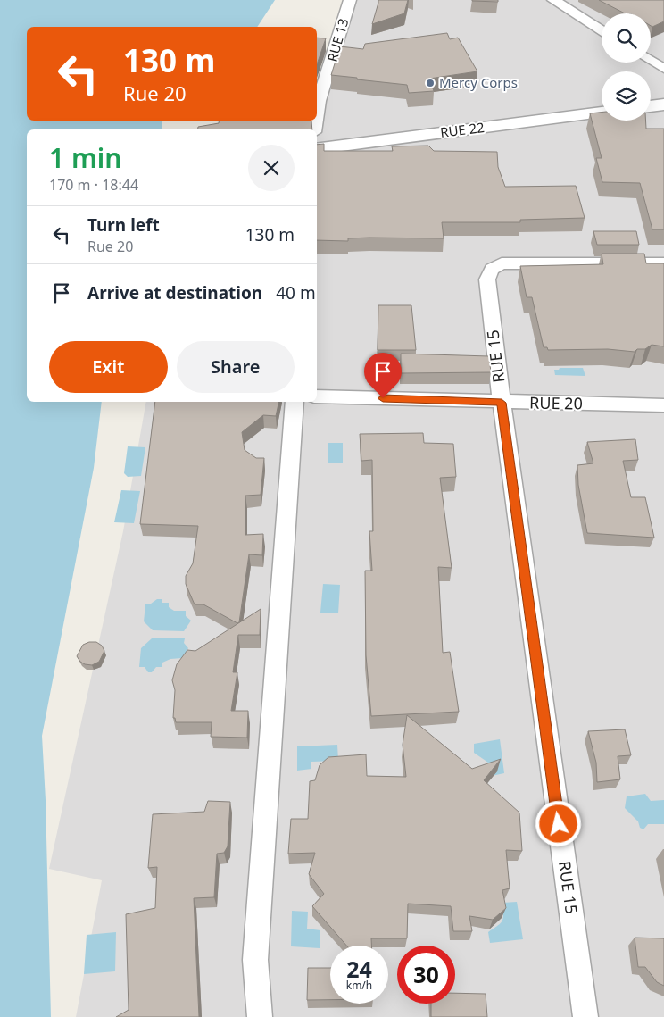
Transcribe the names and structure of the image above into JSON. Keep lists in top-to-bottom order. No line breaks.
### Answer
{"streets":{"street":["RUE 13","RUE 22","RUE 15","RUE 20"]},"crossings":[["RUE 15","RUE 20"]],"places":["Mercy Corps"],"page":{"turn":["130 m","Rue 20"],"heading":["1 min","170 m · 18:44"],"list":[{"name":"Turn left","note":"Rue 20","value":"130 m"},{"name":"Arrive at destination","value":"40 m"}],"buttons":["Exit","Share"],"speed":"24 km/h","limit":"30"}}
